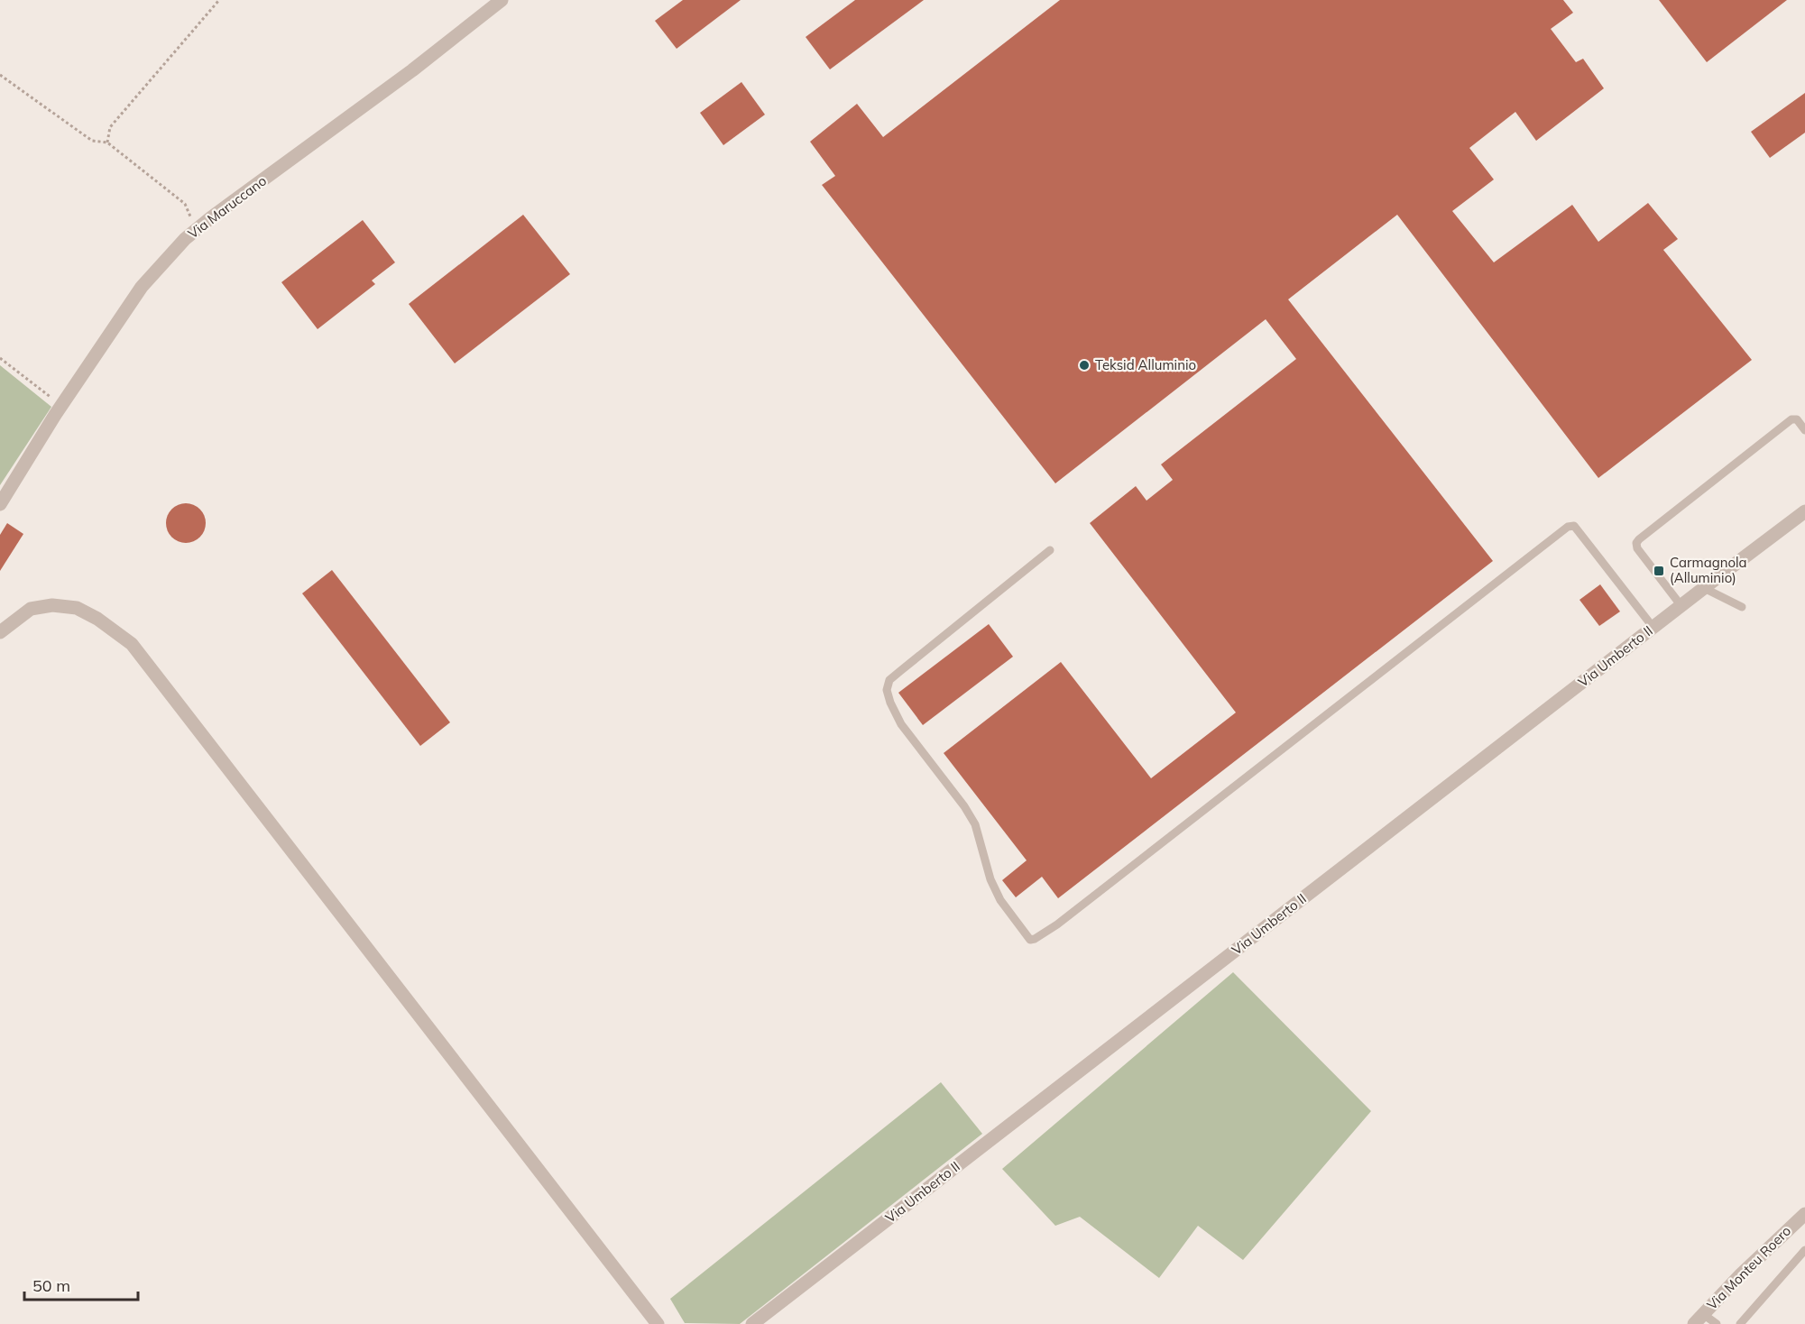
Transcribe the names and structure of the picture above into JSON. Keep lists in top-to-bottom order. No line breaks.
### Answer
{"streets":{"street":["Via Maruccano","Via Umberto II","Via Monteu Roero"]},"places":{"other":["Teksid Alluminio"],"transit":["Carmagnola (Alluminio)"]},"scale_bar":"50 m"}
